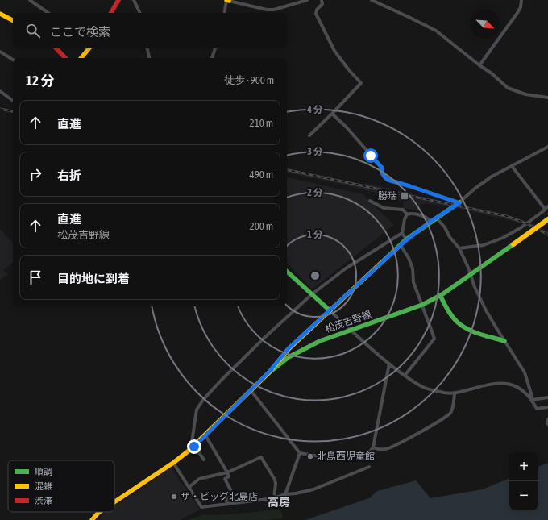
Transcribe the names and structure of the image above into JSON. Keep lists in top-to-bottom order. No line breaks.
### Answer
{"streets":{"main road":["松茂吉野線"]},"districts":["高房"],"places":{"transit":["勝瑞"],"other":["北島西児童館","ザ・ビッグ北島店"]},"legend":["順調","混雑","渋滞"],"north":"bottom right","page":{"search":"ここで検索","heading":["12 分","徒歩 · 900 m"],"list":[["直進","210 m"],["右折","490 m"],["直進","松茂吉野線","200 m"],"目的地に到着"],"map_buttons":["+","−"]},"rings":["4 分","3 分","2 分","1 分"]}
